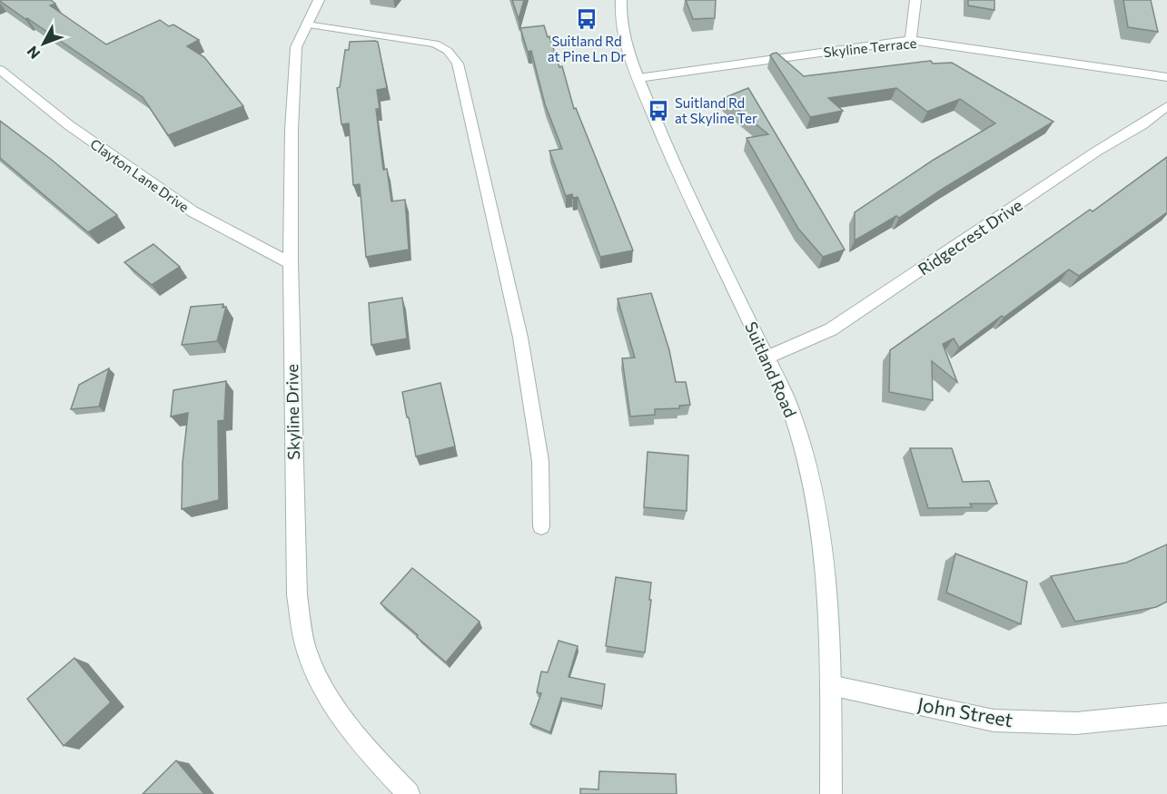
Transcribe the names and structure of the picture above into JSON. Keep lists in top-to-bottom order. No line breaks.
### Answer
{"streets":{"street":["Skyline Terrace","Clayton Lane Drive","Ridgecrest Drive","Suitland Road","Skyline Drive","John Street"]},"crossings":[["Skyline Terrace","Suitland Road"],["Clayton Lane Drive","Skyline Drive"],["Ridgecrest Drive","Suitland Road"],["Suitland Road","John Street"]],"places":{"bus stop":["Suitland Rd at Pine Ln Dr","Suitland Rd at Skyline Ter"]},"north":"bottom left"}
